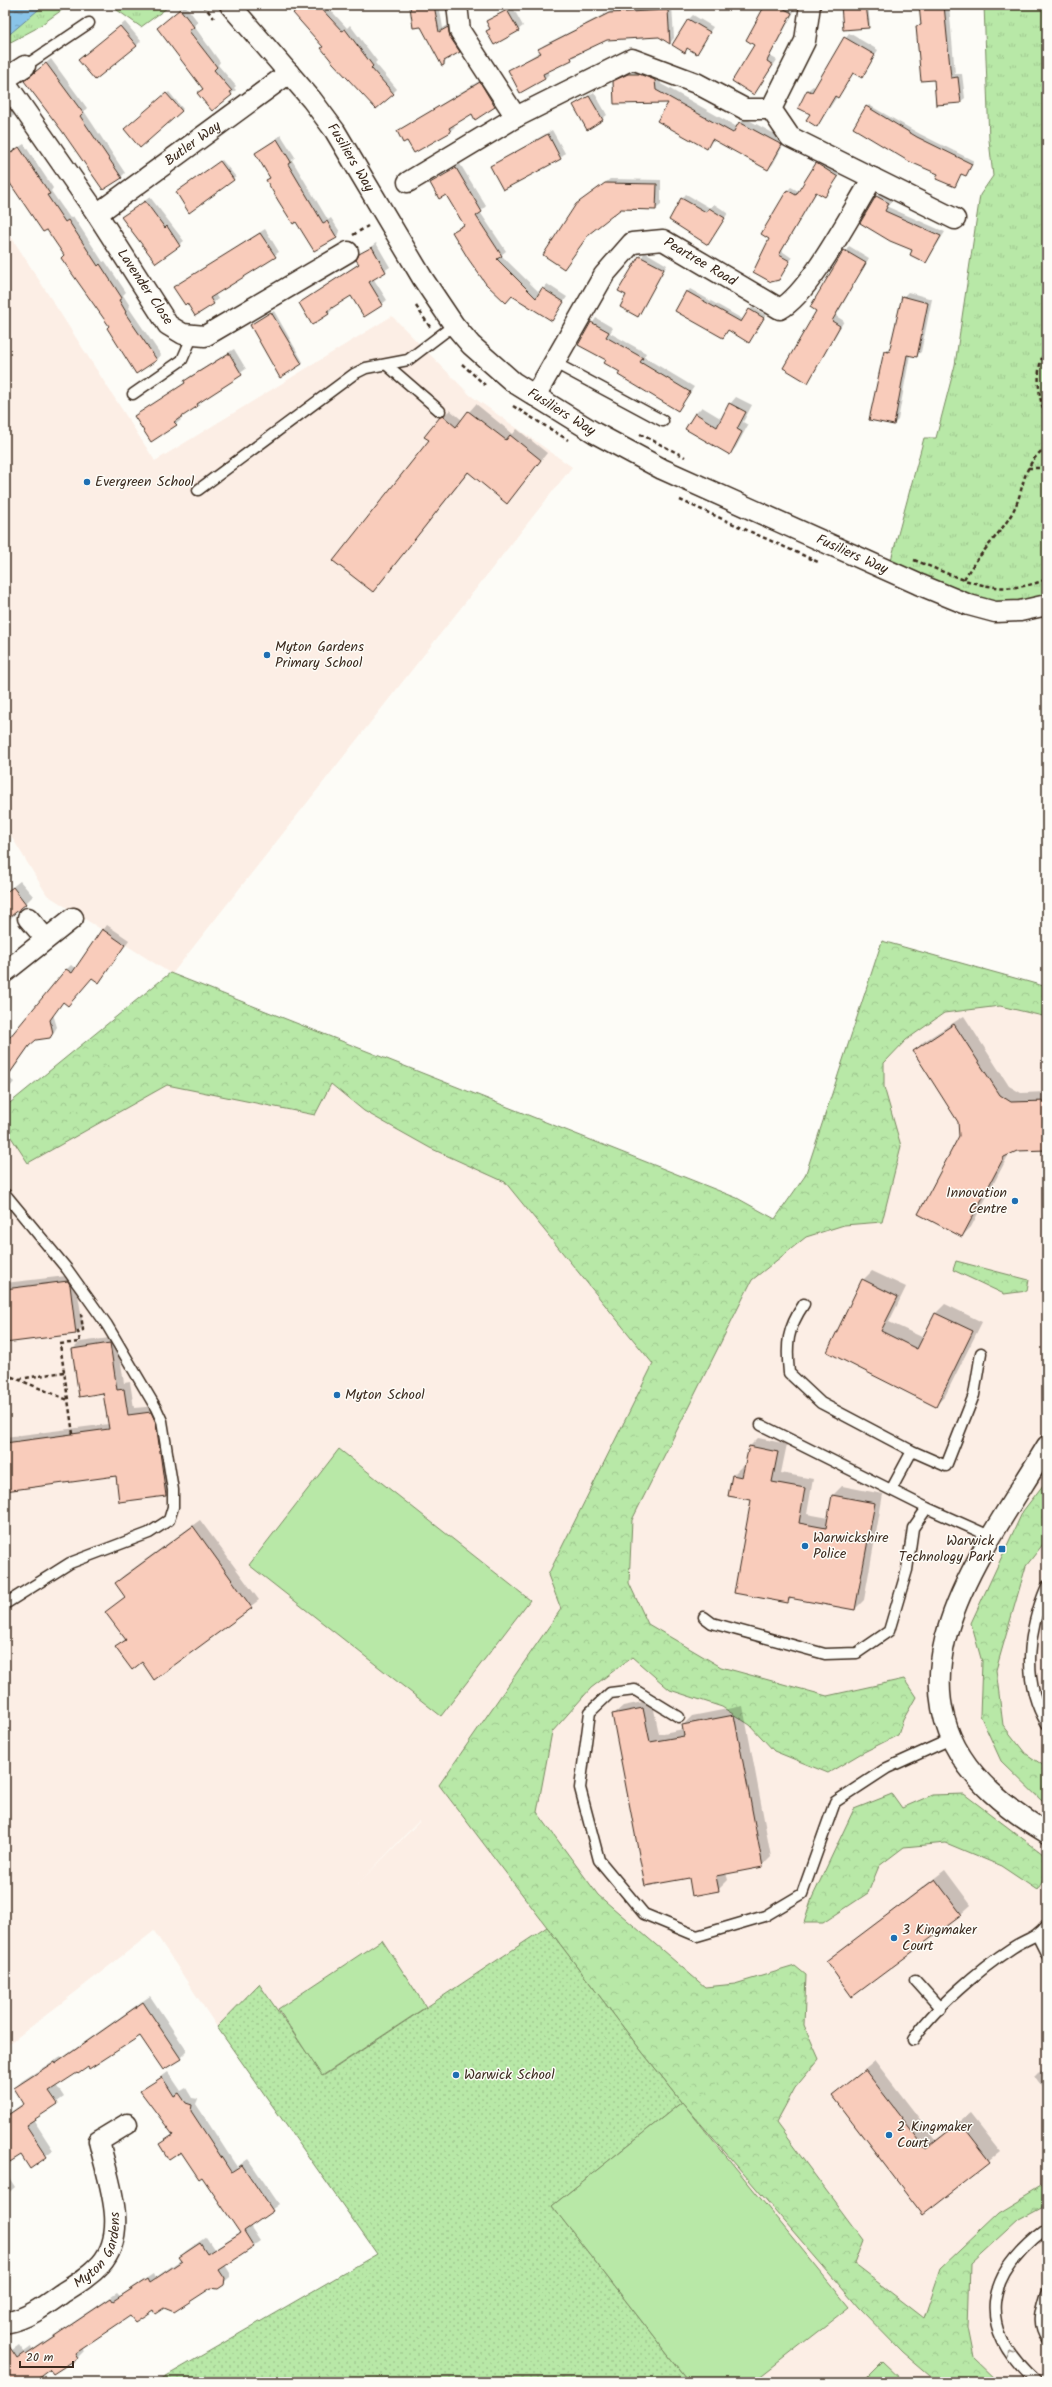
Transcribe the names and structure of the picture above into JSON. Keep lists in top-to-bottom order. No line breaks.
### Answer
{"streets":{"street":["Butler Way","Fusiliers Way","Peartree Road","Lavender Close","Myton Gardens"]},"crossings":[["Butler Way","Fusiliers Way"],["Butler Way","Lavender Close"],["Fusiliers Way","Peartree Road"]],"places":{"other":["Evergreen School","Myton Gardens Primary School","Innovation Centre","Myton School","Warwickshire Police","3 Kingmaker Court","Warwick School","2 Kingmaker Court"],"transit":["Warwick Technology Park"]},"scale_bar":"20 m"}
